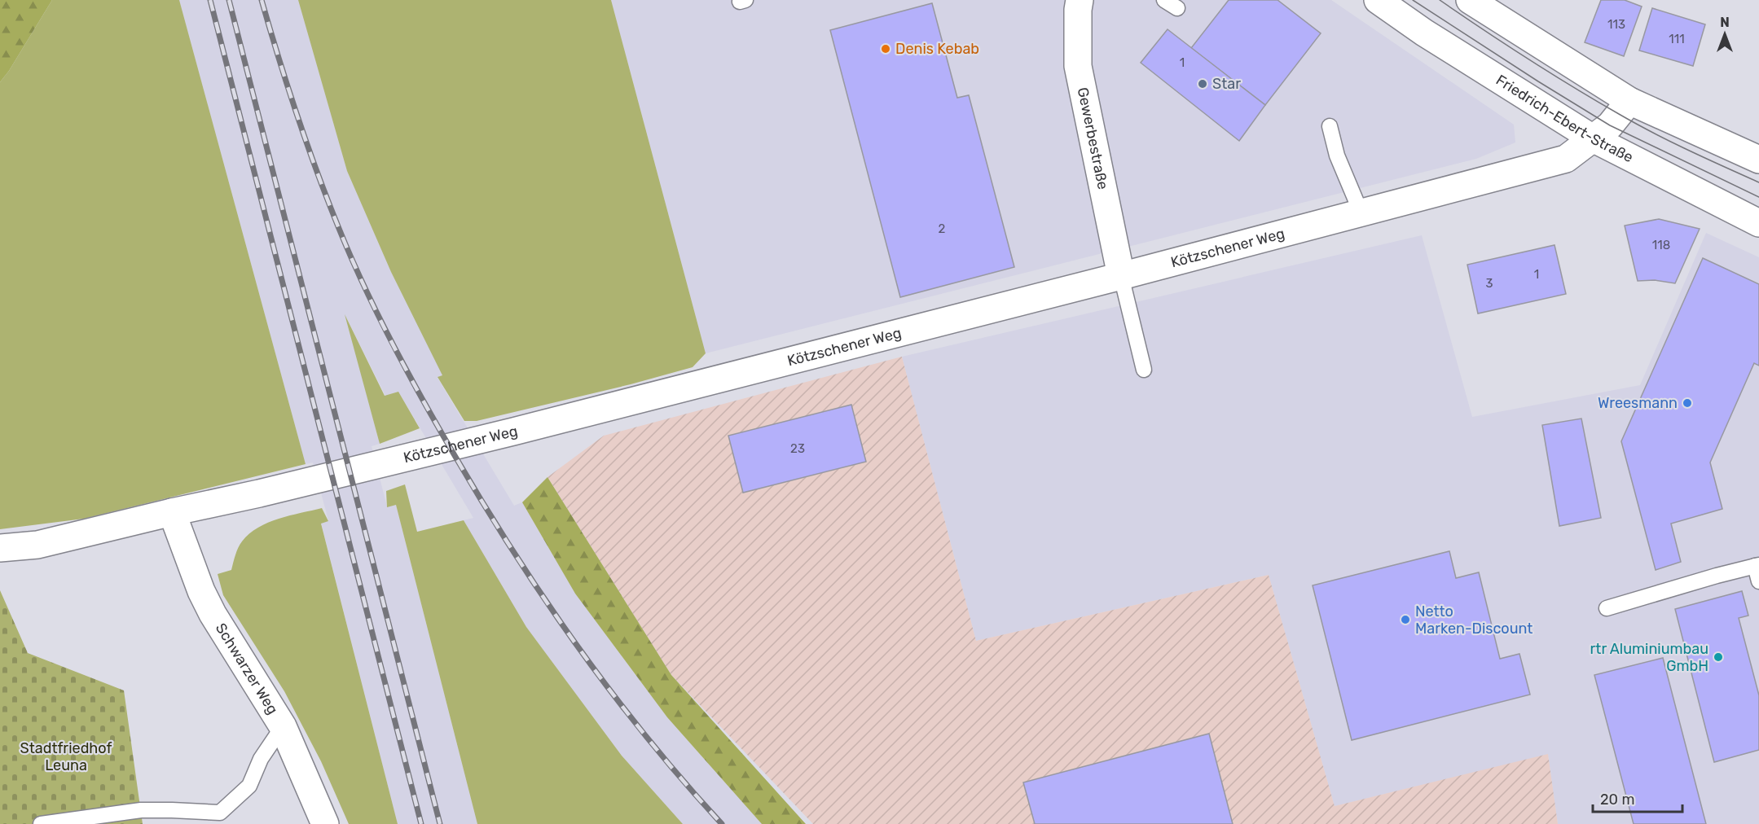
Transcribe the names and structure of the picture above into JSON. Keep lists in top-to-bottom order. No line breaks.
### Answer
{"streets":{"street":["Friedrich-Ebert-Straße","Gewerbestraße","Kötzschener Weg","Schwarzer Weg"]},"crossings":[["Friedrich-Ebert-Straße","Kötzschener Weg"],["Gewerbestraße","Kötzschener Weg"],["Kötzschener Weg","Schwarzer Weg"]],"parks":["Stadtfriedhof Leuna"],"places":["Denis Kebab","Star","Wreesmann","Netto Marken-Discount","rtr Aluminiumbau GmbH"],"house_numbers":["113","111","1","2","118","1","3","23"],"scale_bar":"20 m","north":"top"}
